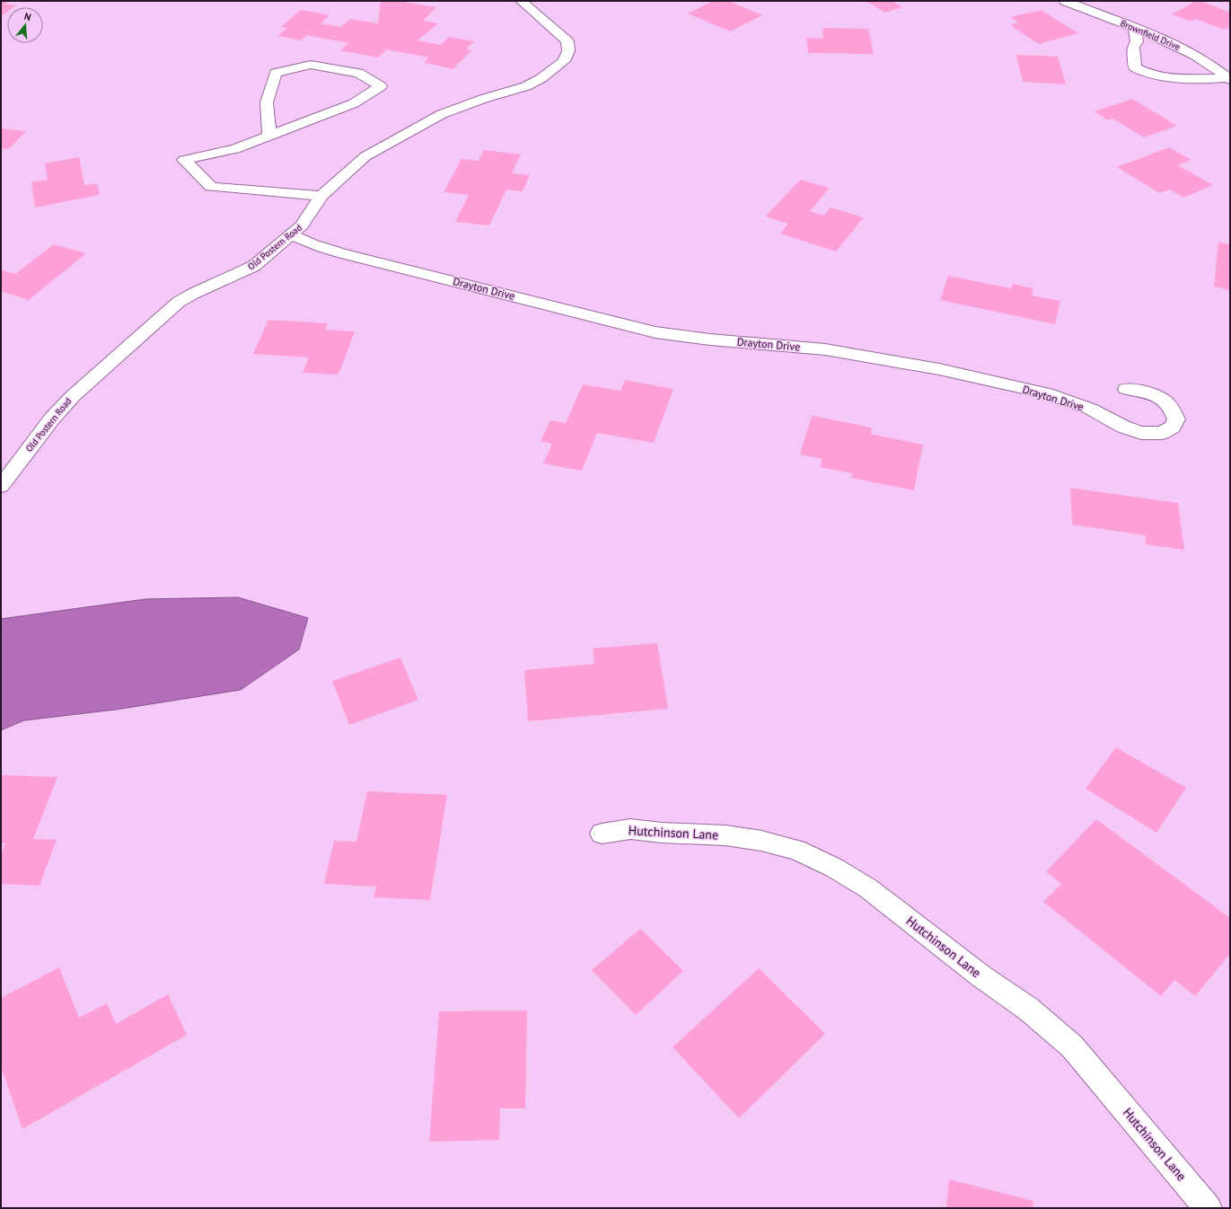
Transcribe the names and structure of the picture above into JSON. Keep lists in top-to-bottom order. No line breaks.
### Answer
{"streets":{"street":["Brownfield Drive","Old Postern Road","Drayton Drive","Hutchinson Lane"]},"crossings":[["Old Postern Road","Drayton Drive"]],"north":"top"}
